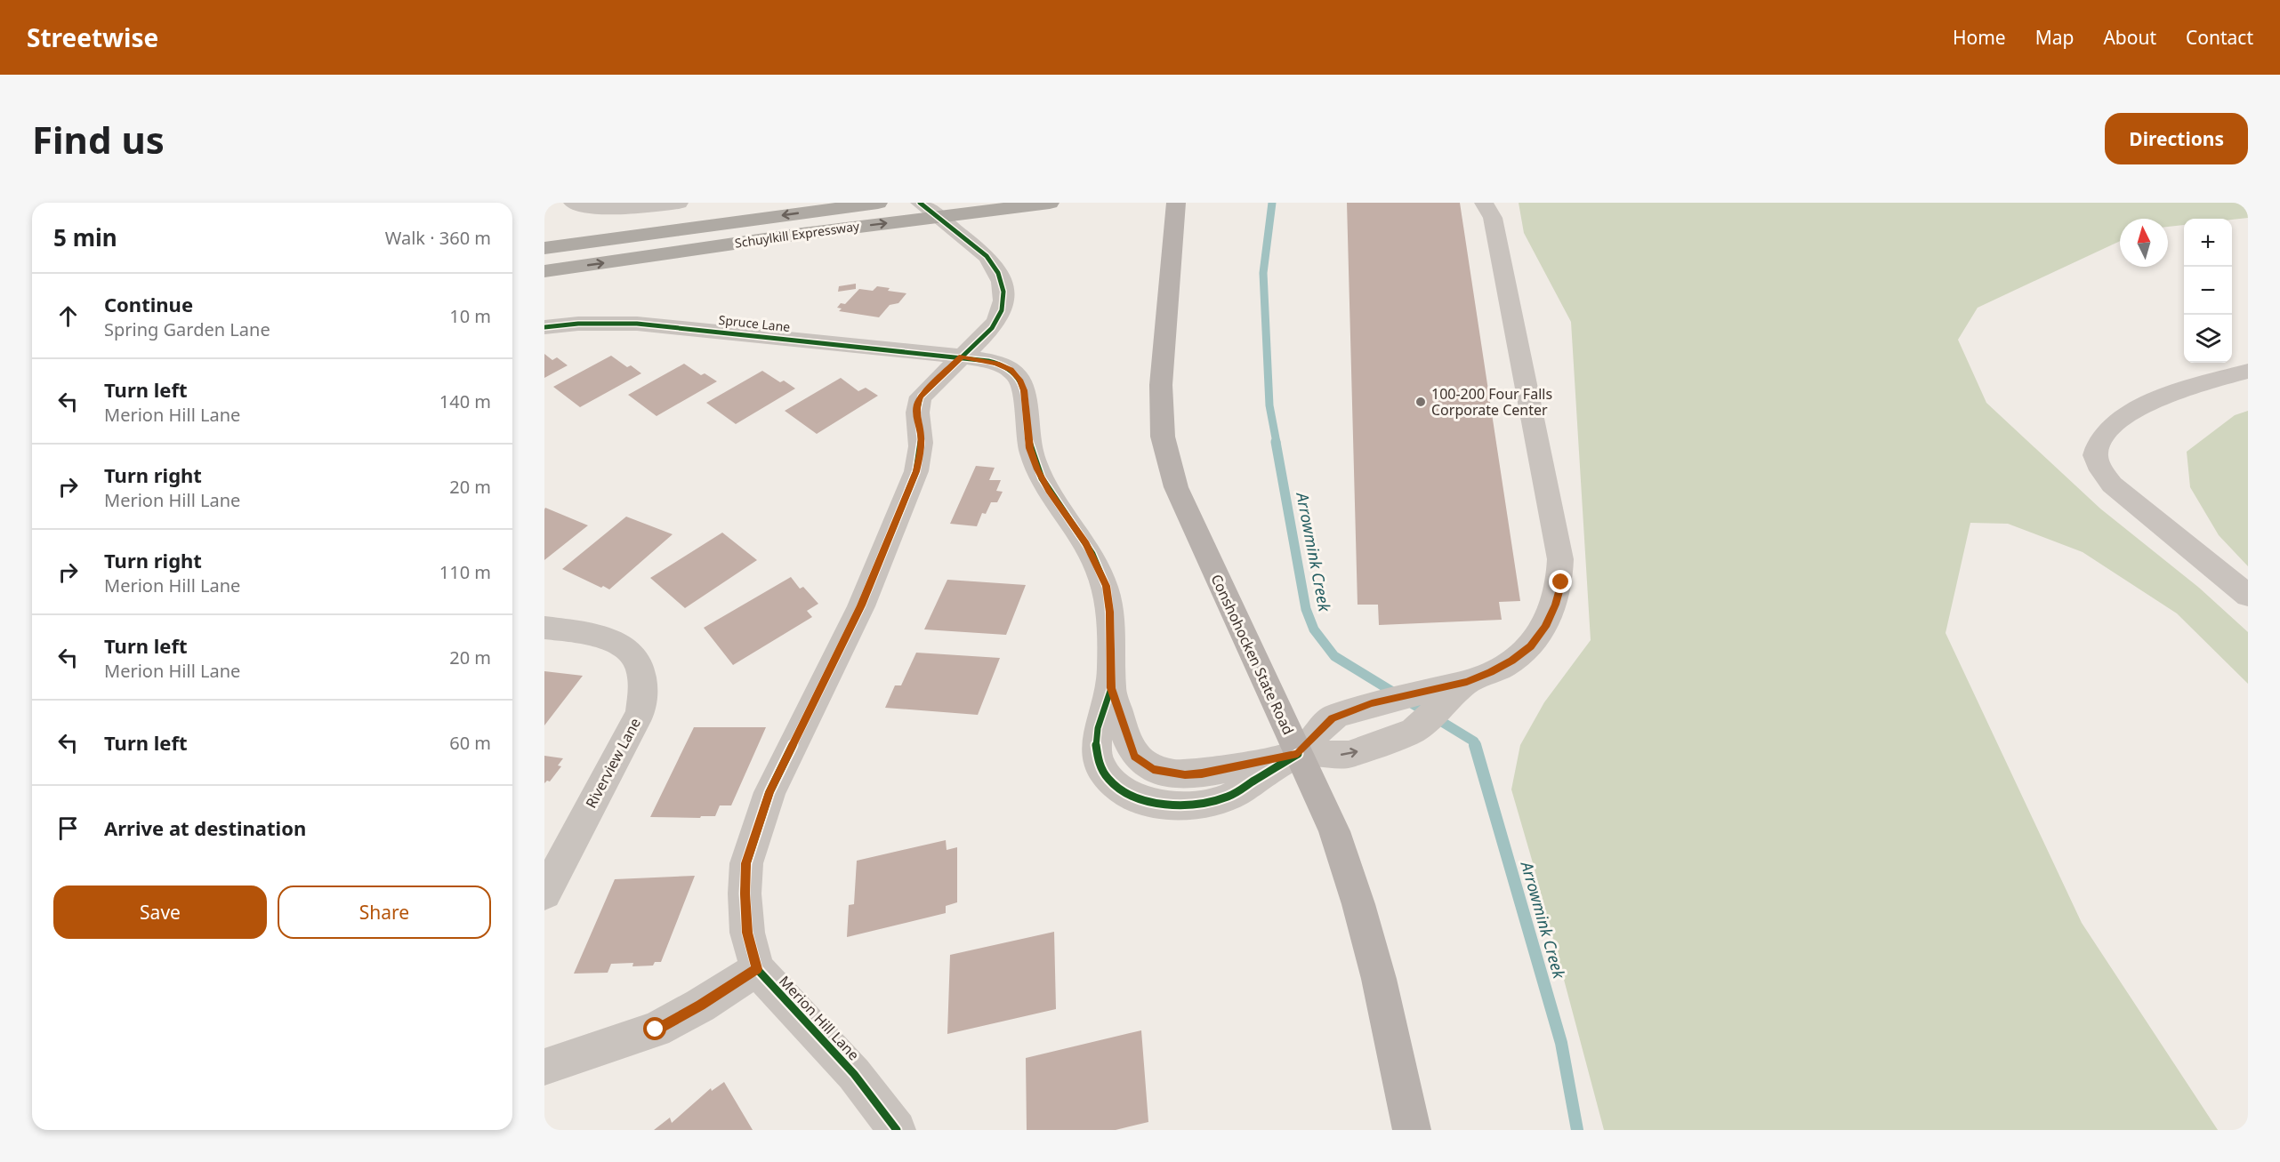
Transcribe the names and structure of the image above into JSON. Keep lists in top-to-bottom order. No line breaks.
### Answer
{"streets":{"highway":["Schuylkill Expressway"],"main road":["Conshohocken State Road"],"street":["Spruce Lane","Riverview Lane","Merion Hill Lane"]},"crossings":[["Spruce Lane","Merion Hill Lane"]],"water":["Arrowmink Creek"],"places":["100-200 Four Falls Corporate Center"],"north":"top","page":{"header":"Streetwise","nav":["Home","Map","About","Contact"],"buttons":["Directions",["Save","Share"]],"title":"Find us","heading":["5 min","Walk · 360 m"],"map_buttons":["+","−"],"list":[["Continue","Spring Garden Lane","10 m"],["Turn left","Merion Hill Lane","140 m"],["Turn right","Merion Hill Lane","20 m"],["Turn right","Merion Hill Lane","110 m"],["Turn left","Merion Hill Lane","20 m"],["Turn left","60 m"],"Arrive at destination"]}}
